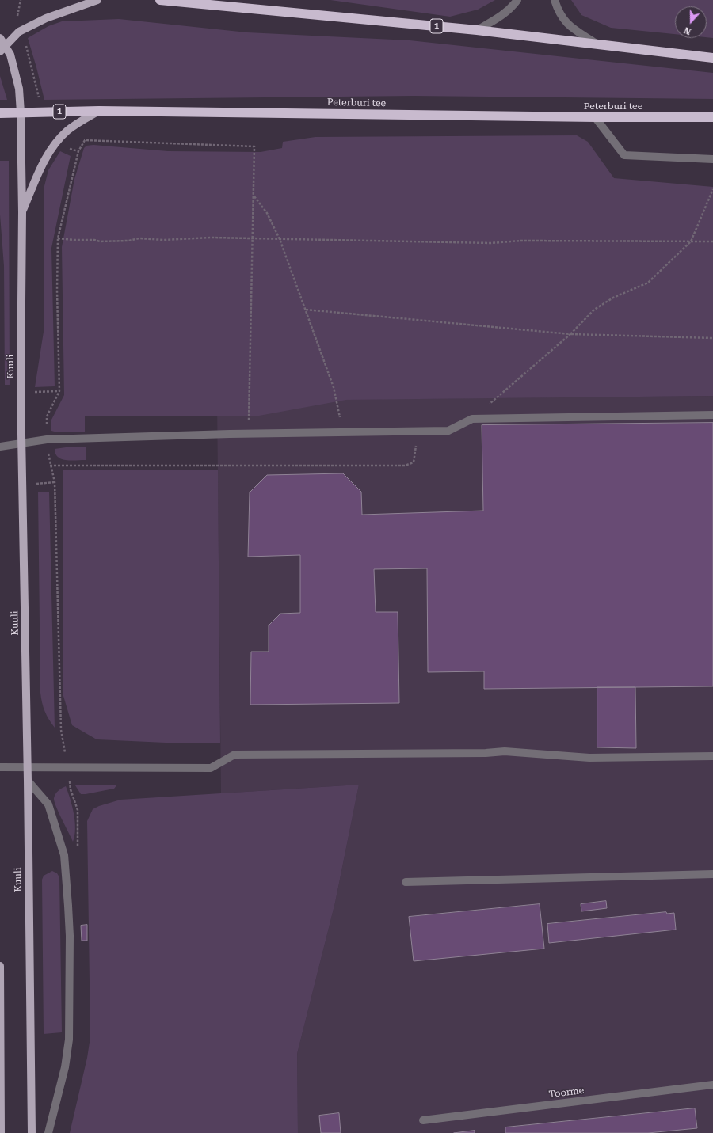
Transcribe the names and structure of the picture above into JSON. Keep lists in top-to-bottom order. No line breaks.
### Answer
{"streets":{"highway":["1","Peterburi tee"],"main road":["Kuuli"],"street":["Toorme"]},"crossings":[["Peterburi tee","Kuuli"]],"north":"bottom"}
